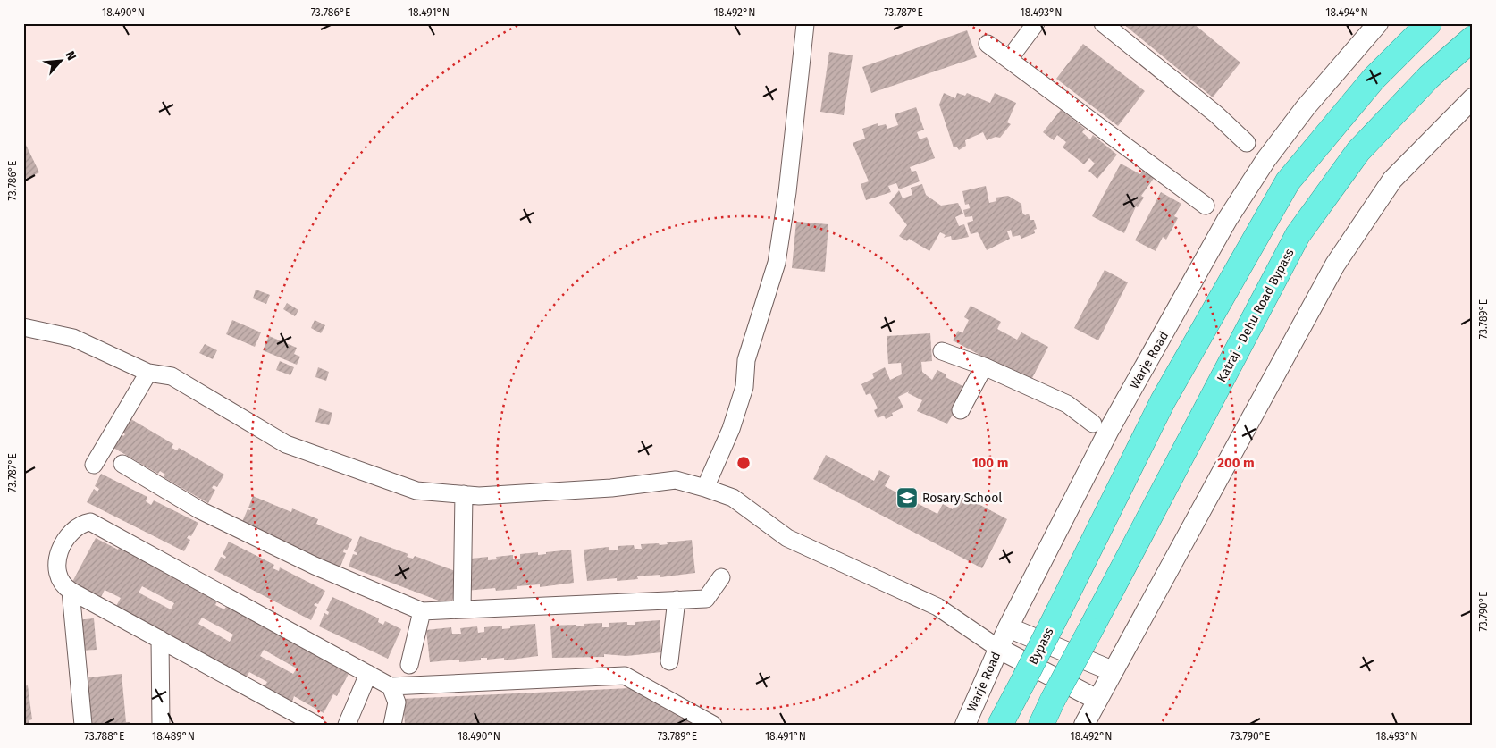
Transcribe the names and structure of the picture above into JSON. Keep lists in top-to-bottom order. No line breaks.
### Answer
{"streets":{"highway":["Katraj - Dehu Road Bypass","Bypass"],"street":["Warje Road"]},"places":{"school or university":["Rosary School"]},"north":"top right","coordinates":["18.490°N","73.786°E","18.491°N","18.492°N","73.787°E","18.493°N","18.494°N","73.789°E","73.790°E","73.788°E","18.489°N"],"rings":["100 m","200 m"]}
